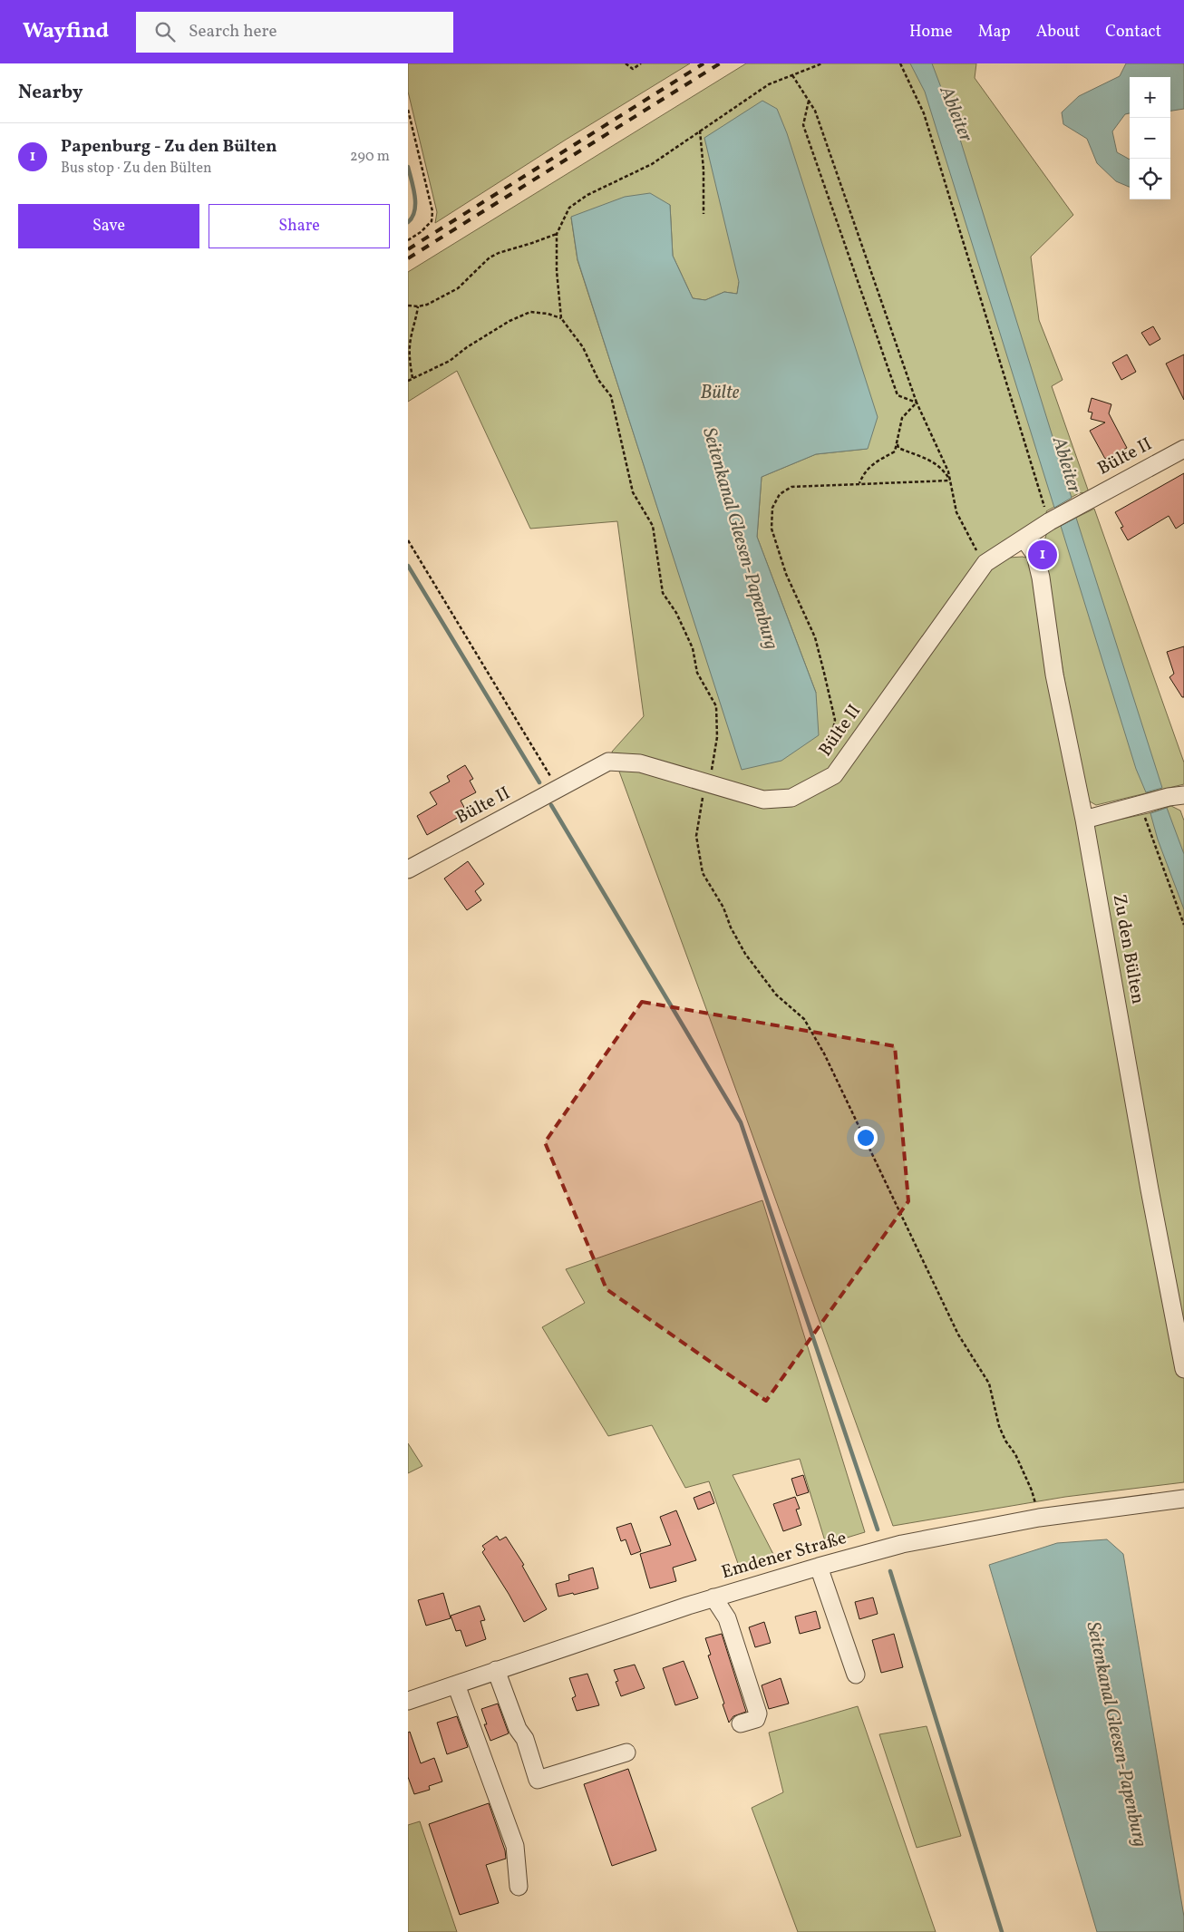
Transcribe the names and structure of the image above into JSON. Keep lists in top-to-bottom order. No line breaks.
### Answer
{"streets":{"street":["Bülte II","Zu den Bülten","Emdener Straße"]},"crossings":[["Bülte II","Zu den Bülten"]],"water":["Ableiter","Bülte","Seitenkanal Gleesen-Papenburg"],"page":{"header":"Wayfind","search":"Search here","nav":["Home","Map","About","Contact"],"heading":"Nearby","map_buttons":["+","−"],"list":[{"mark":"1","name":"Papenburg - Zu den Bülten","note":"Bus stop · Zu den Bülten","value":"290 m"}],"buttons":["Save","Share"],"pins":"1"}}
